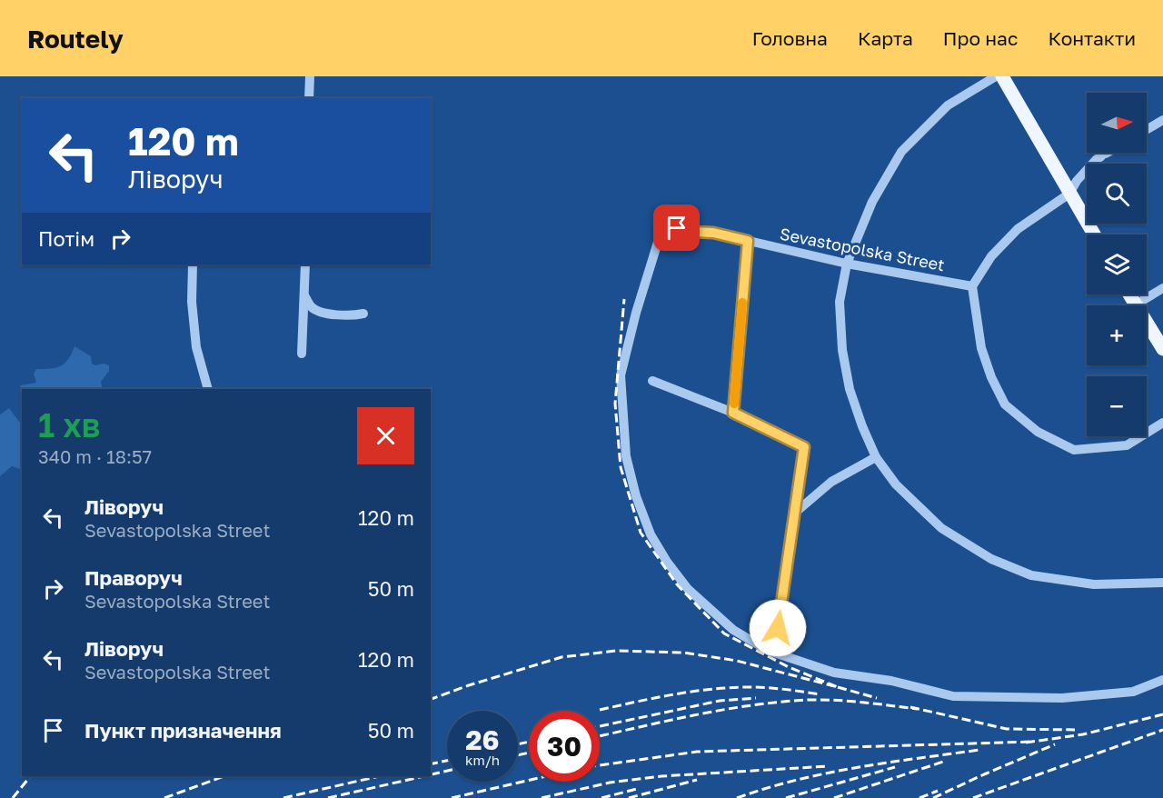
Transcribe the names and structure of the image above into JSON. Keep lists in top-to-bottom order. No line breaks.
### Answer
{"streets":{"street":["Sevastopolska Street"]},"north":"right","page":{"header":"Routely","nav":["Головна","Карта","Про нас","Контакти"],"map_buttons":["+","−"],"turn":["120 m","Ліворуч"],"then":"Потім","heading":["1 хв","340 m · 18:57"],"list":[{"name":"Ліворуч","note":"Sevastopolska Street","value":"120 m"},{"name":"Праворуч","note":"Sevastopolska Street","value":"50 m"},{"name":"Ліворуч","note":"Sevastopolska Street","value":"120 m"},{"name":"Пункт призначення","value":"50 m"}],"speed":"26 km/h","limit":"30"}}
